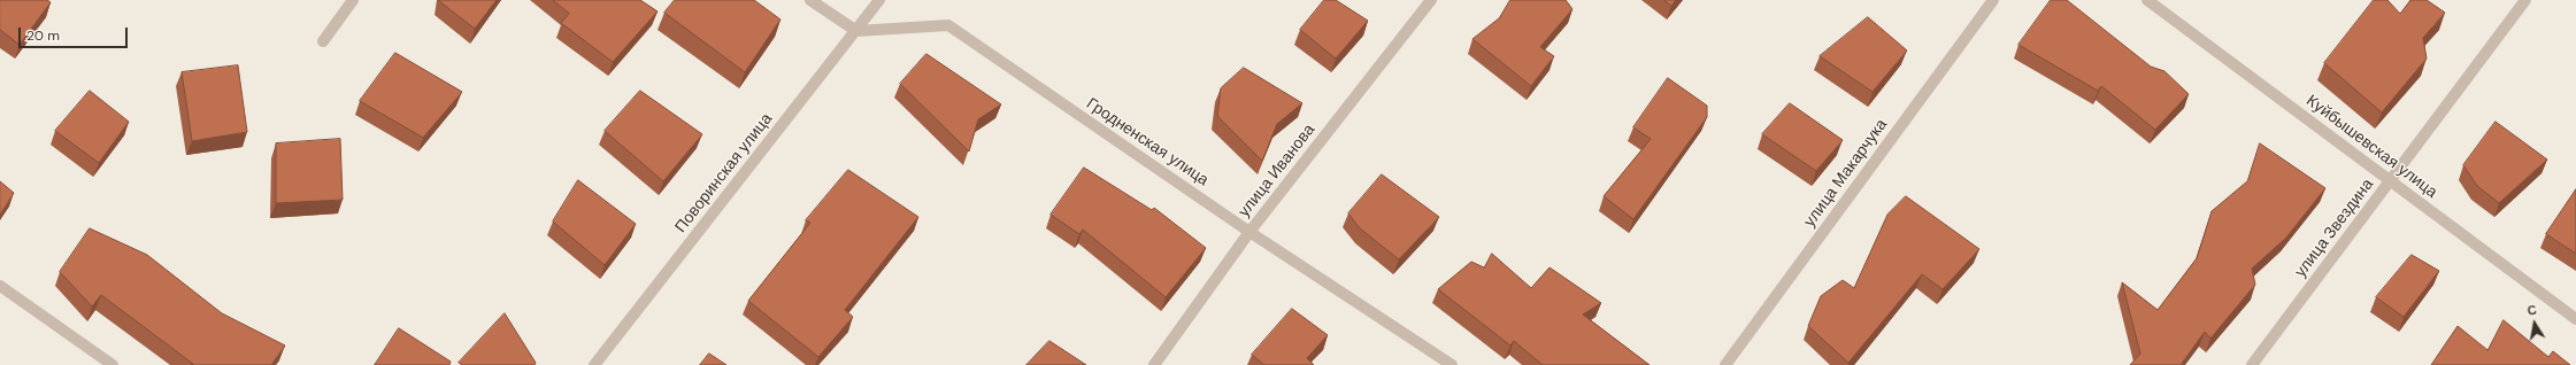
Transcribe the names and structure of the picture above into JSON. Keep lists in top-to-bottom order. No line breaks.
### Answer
{"streets":{"street":["Гродненская улица","Куйбышевская улица","улица Иванова","Поворинская улица","улица Макарчука","улица Звездина"]},"crossings":[["Гродненская улица","улица Иванова"],["Гродненская улица","Поворинская улица"],["Куйбышевская улица","улица Звездина"]],"scale_bar":"20 m","north":"top"}
